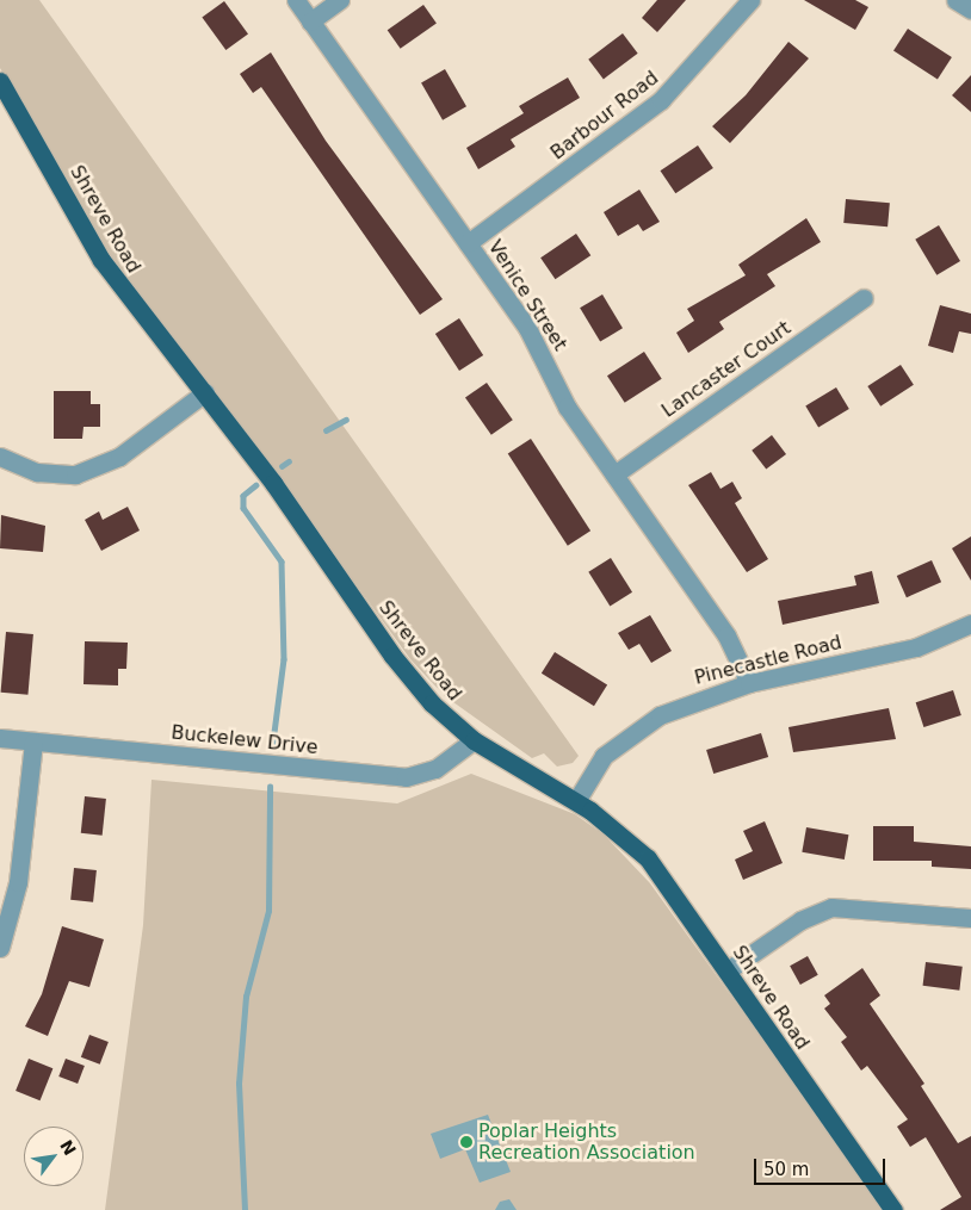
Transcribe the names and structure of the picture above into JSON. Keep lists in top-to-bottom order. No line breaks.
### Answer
{"streets":{"main road":["Shreve Road"],"street":["Barbour Road","Venice Street","Lancaster Court","Pinecastle Road","Buckelew Drive"]},"crossings":[["Barbour Road","Venice Street"],["Shreve Road","Pinecastle Road"],["Shreve Road","Buckelew Drive"],["Venice Street","Lancaster Court"],["Venice Street","Pinecastle Road"]],"places":["Poplar Heights Recreation Association"],"scale_bar":"50 m","north":"top right"}
